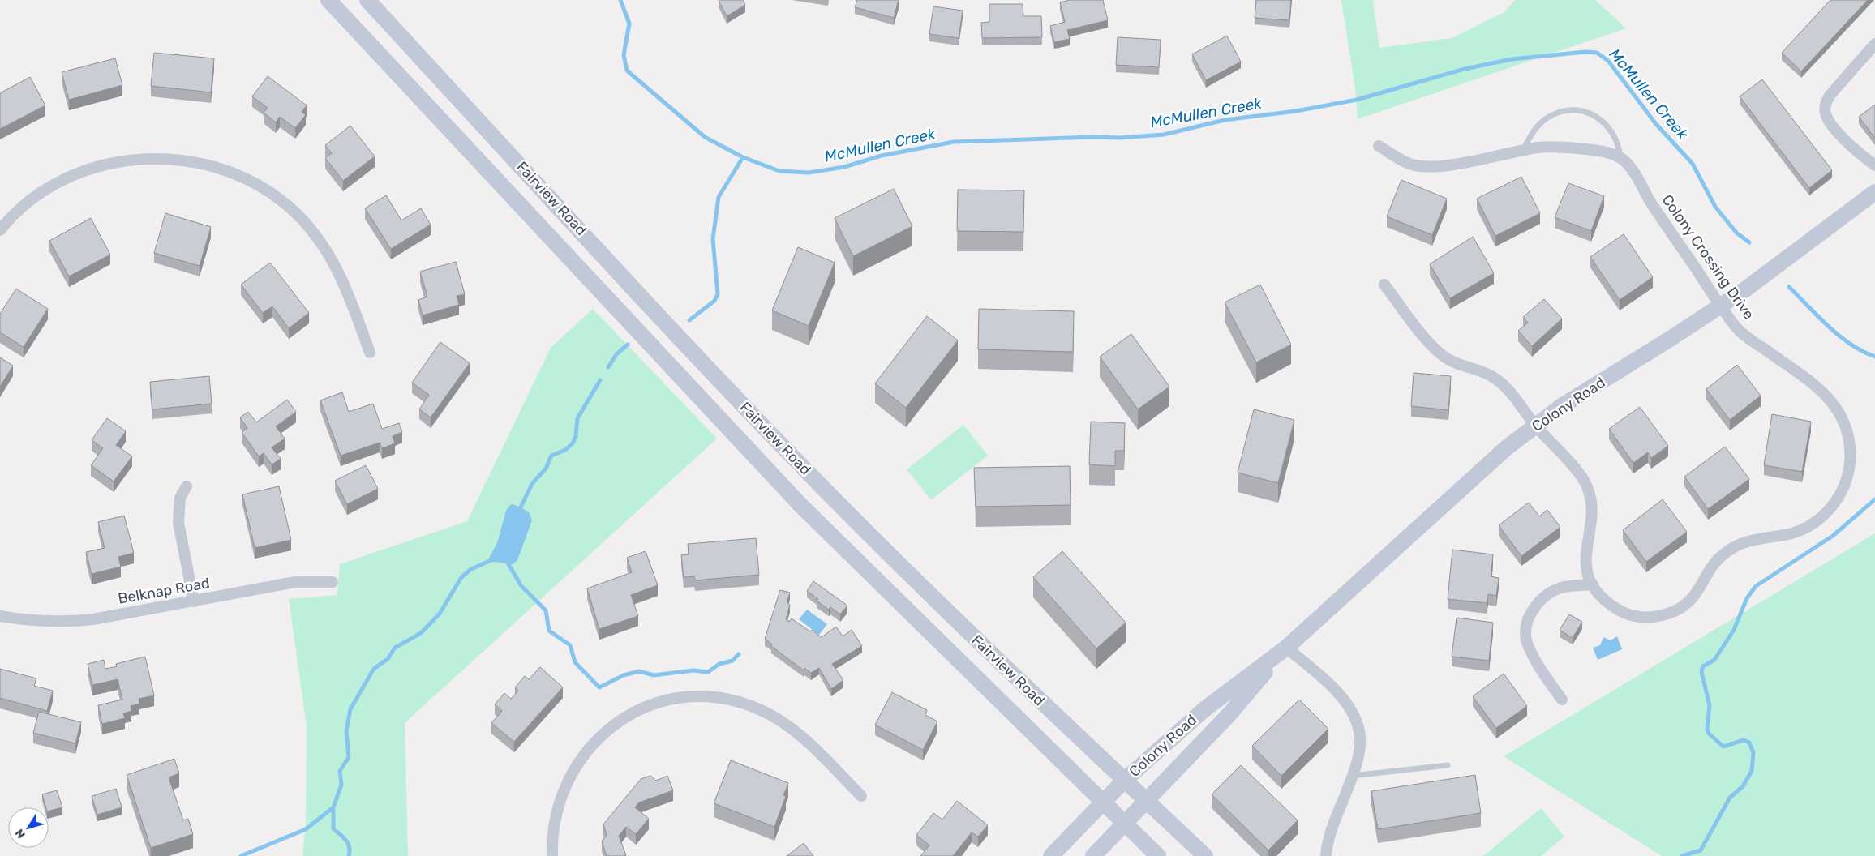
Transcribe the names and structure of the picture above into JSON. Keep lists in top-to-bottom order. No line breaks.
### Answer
{"streets":{"main road":["Fairview Road","Colony Road"],"street":["Colony Crossing Drive","Belknap Road"]},"crossings":[["Fairview Road","Colony Road"],["Colony Crossing Drive","Colony Road"]],"water":["McMullen Creek"],"north":"bottom left"}
